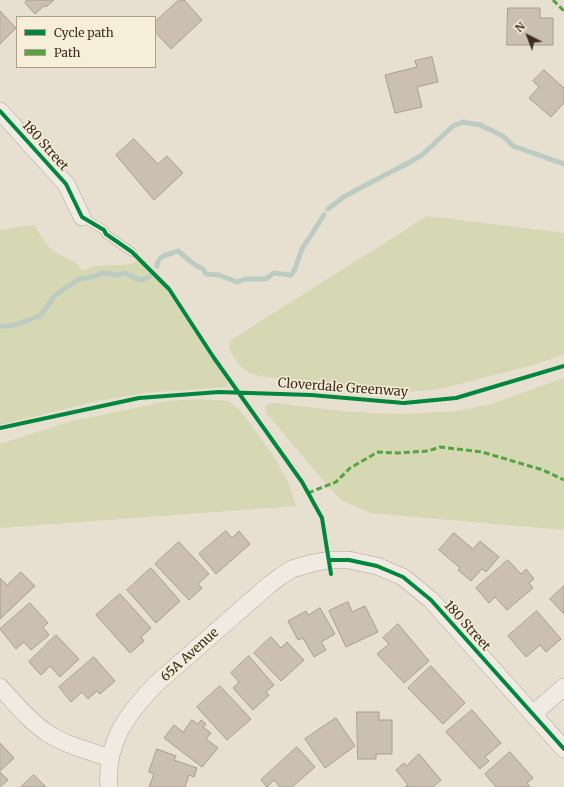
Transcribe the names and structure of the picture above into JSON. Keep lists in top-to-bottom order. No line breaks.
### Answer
{"streets":{"street":["180 Street","65A Avenue"],"cycle path":["Cloverdale Greenway"]},"crossings":[["180 Street","65A Avenue"]],"legend":["Cycle path","Path"],"north":"top left"}
